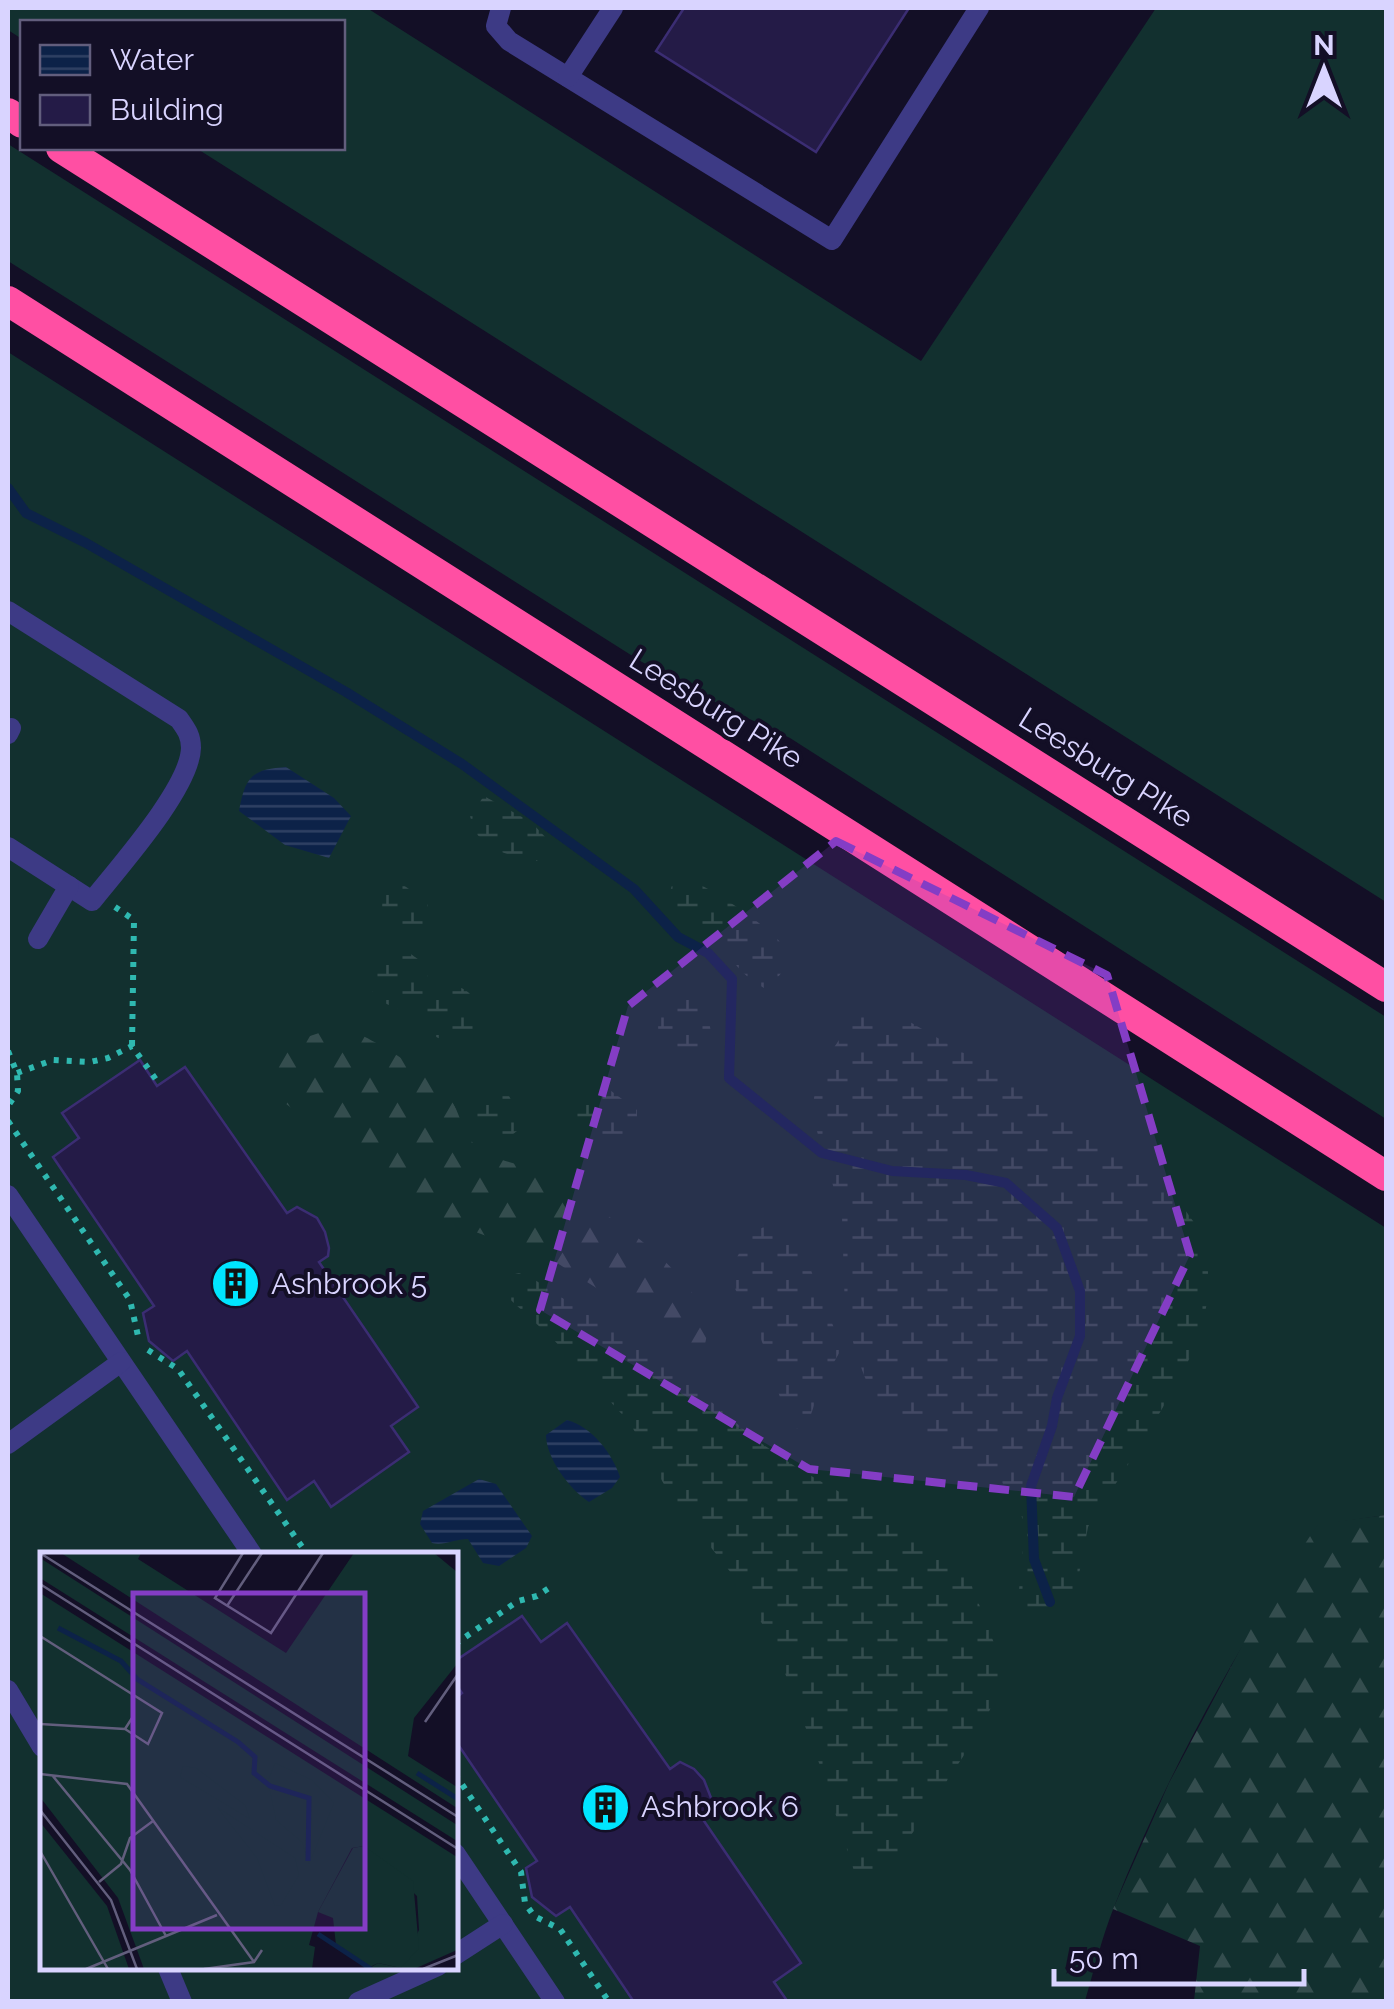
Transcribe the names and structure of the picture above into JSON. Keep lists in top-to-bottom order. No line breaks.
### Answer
{"streets":{"highway":["Leesburg Pike","Leesburg PIke"]},"places":{"building":["Ashbrook 5","Ashbrook 6"]},"legend":["Water","Building"],"scale_bar":"50 m","north":"top"}
